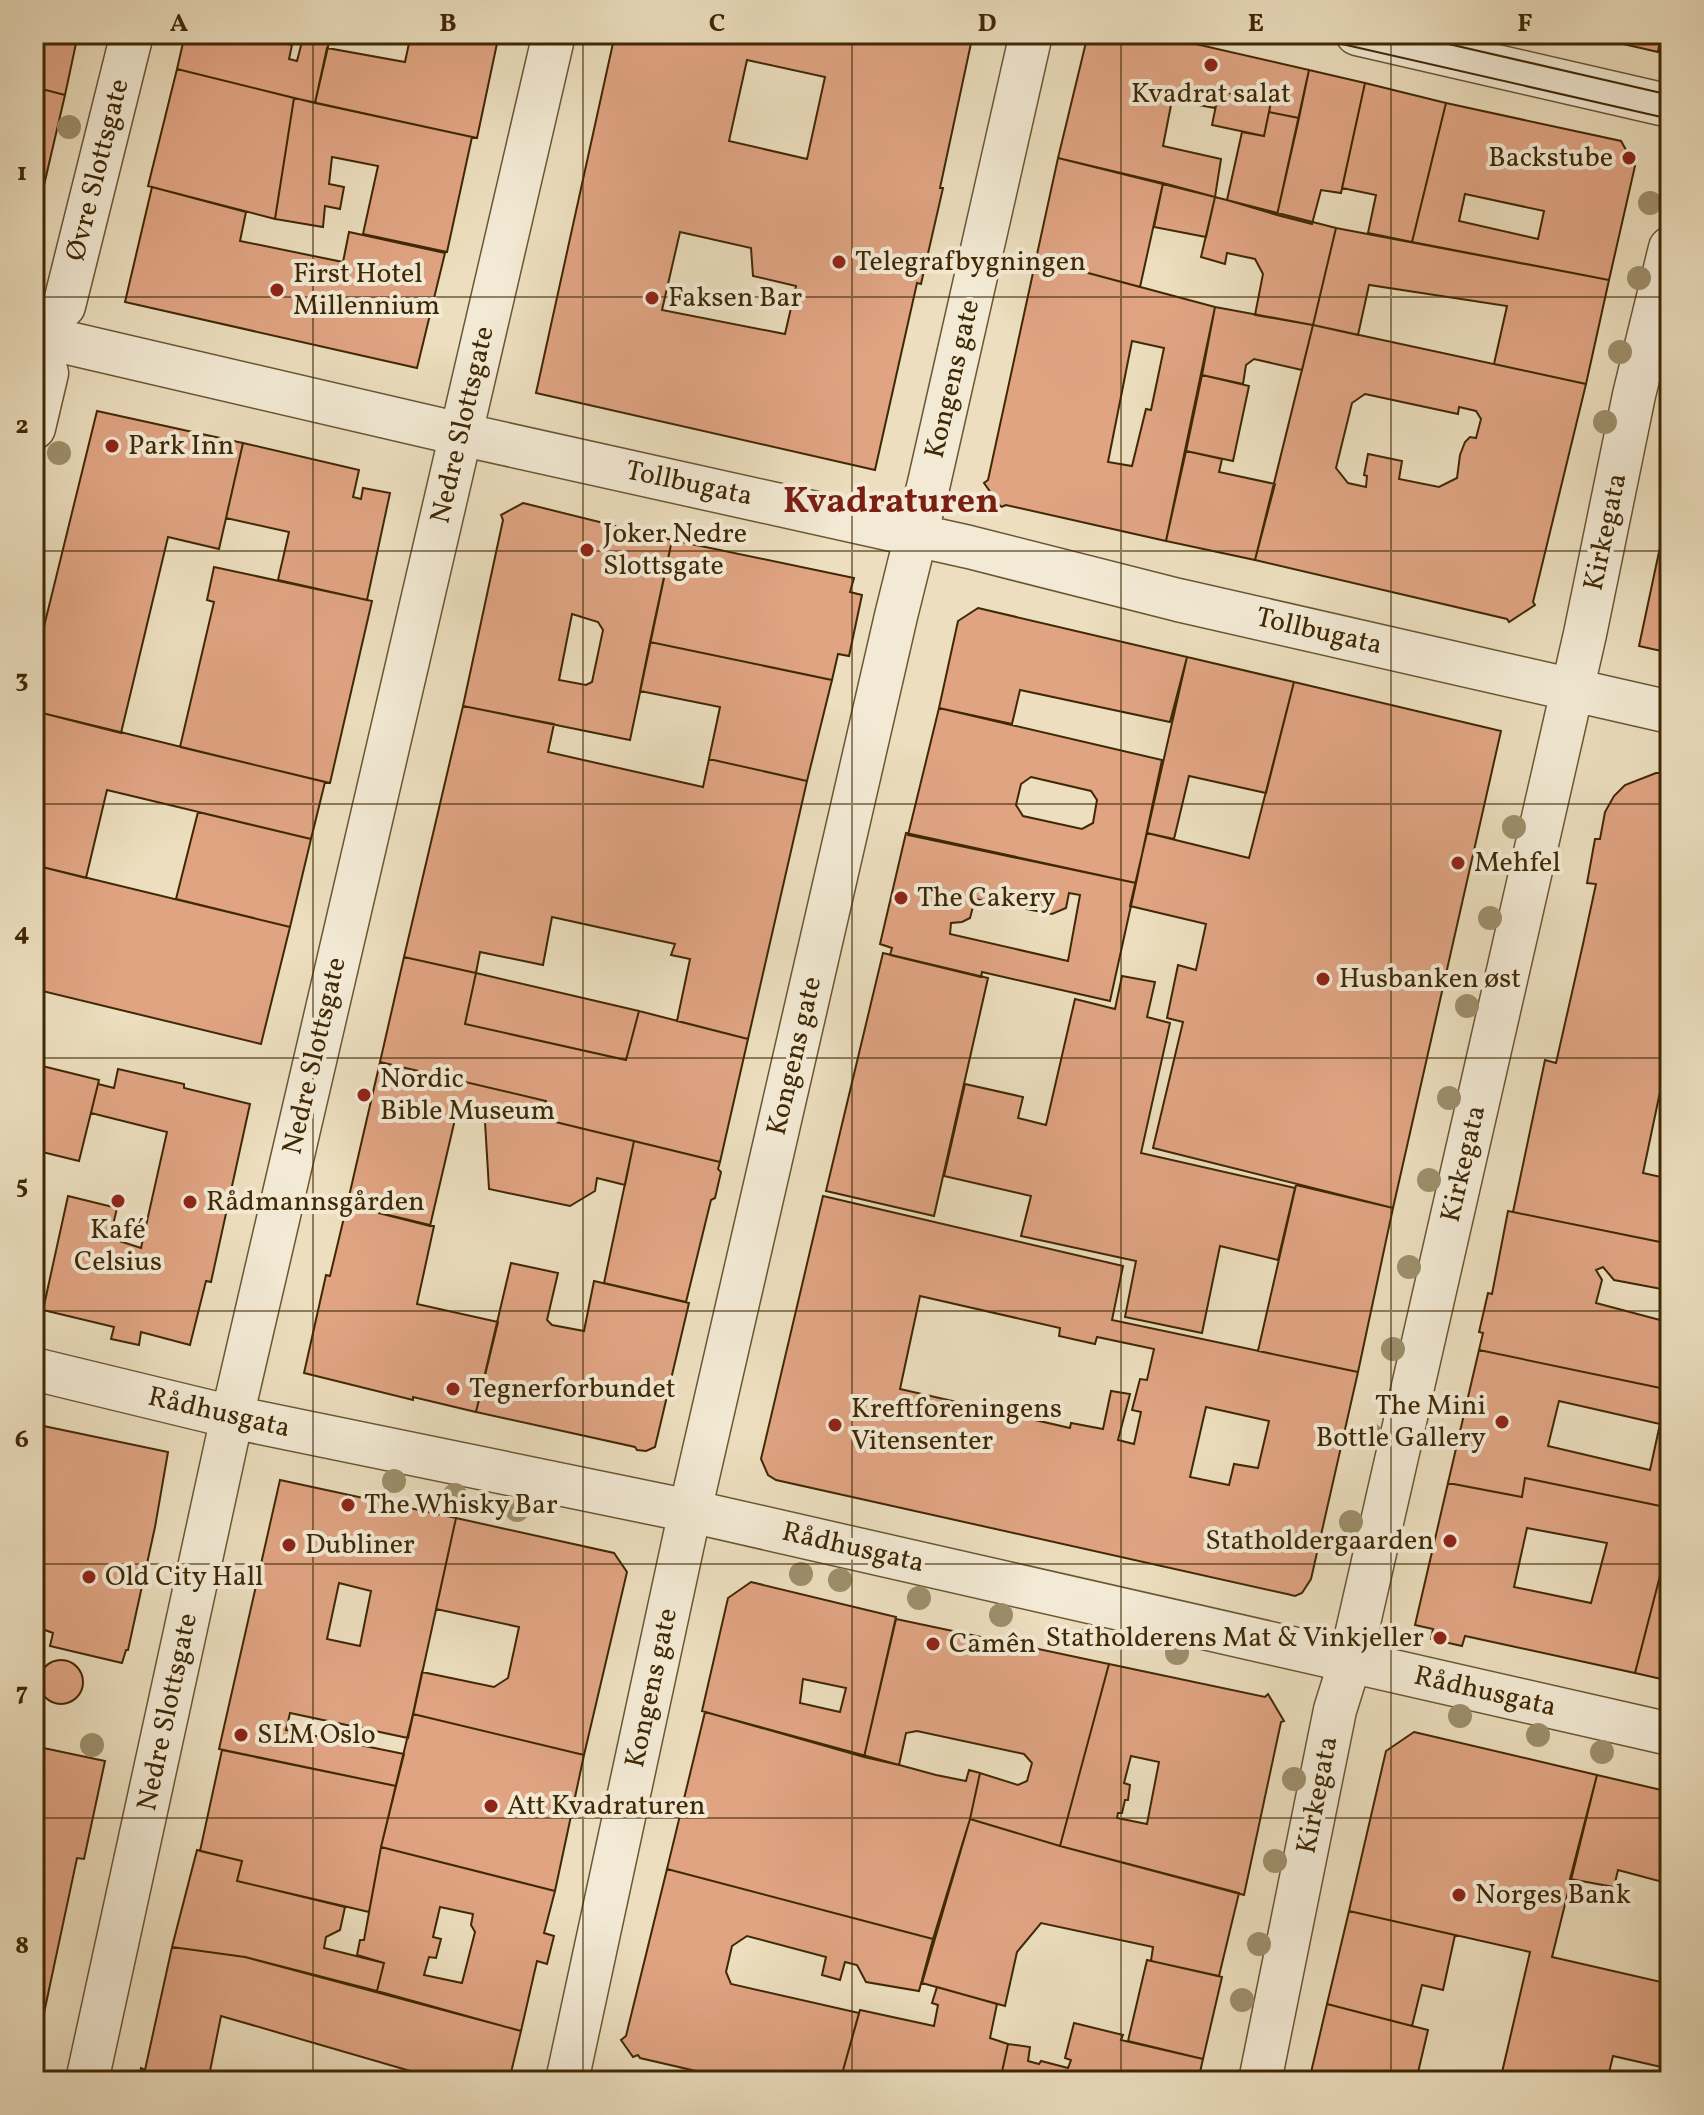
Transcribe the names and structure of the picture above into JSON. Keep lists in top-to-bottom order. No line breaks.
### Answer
{"streets":{"street":["Øvre Slottsgate","Kongens gate","Nedre Slottsgate","Tollbugata","Kirkegata","Rådhusgata"]},"crossings":[["Kongens gate","Tollbugata"],["Kongens gate","Rådhusgata"],["Nedre Slottsgate","Tollbugata"],["Nedre Slottsgate","Rådhusgata"],["Tollbugata","Kirkegata"],["Kirkegata","Rådhusgata"]],"districts":["Kvadraturen"],"places":["Kvadrat salat","Backstube","Telegrafbygningen","First Hotel Millennium","Faksen Bar","Park Inn","Joker Nedre Slottsgate","Mehfel","The Cakery","Husbanken øst","Nordic Bible Museum","Kafé Celsius","Rådmannsgården","Tegnerforbundet","The Mini Bottle Gallery","Kreftforeningens Vitensenter","The Whisky Bar","Statholdergaarden","Dubliner","Old City Hall","Statholderens Mat & Vinkjeller","Camên","SLM Oslo","Att Kvadraturen","Norges Bank"],"grid":{"columns":["A","B","C","D","E","F"],"rows":["1","2","3","4","5","6","7","8"]}}
